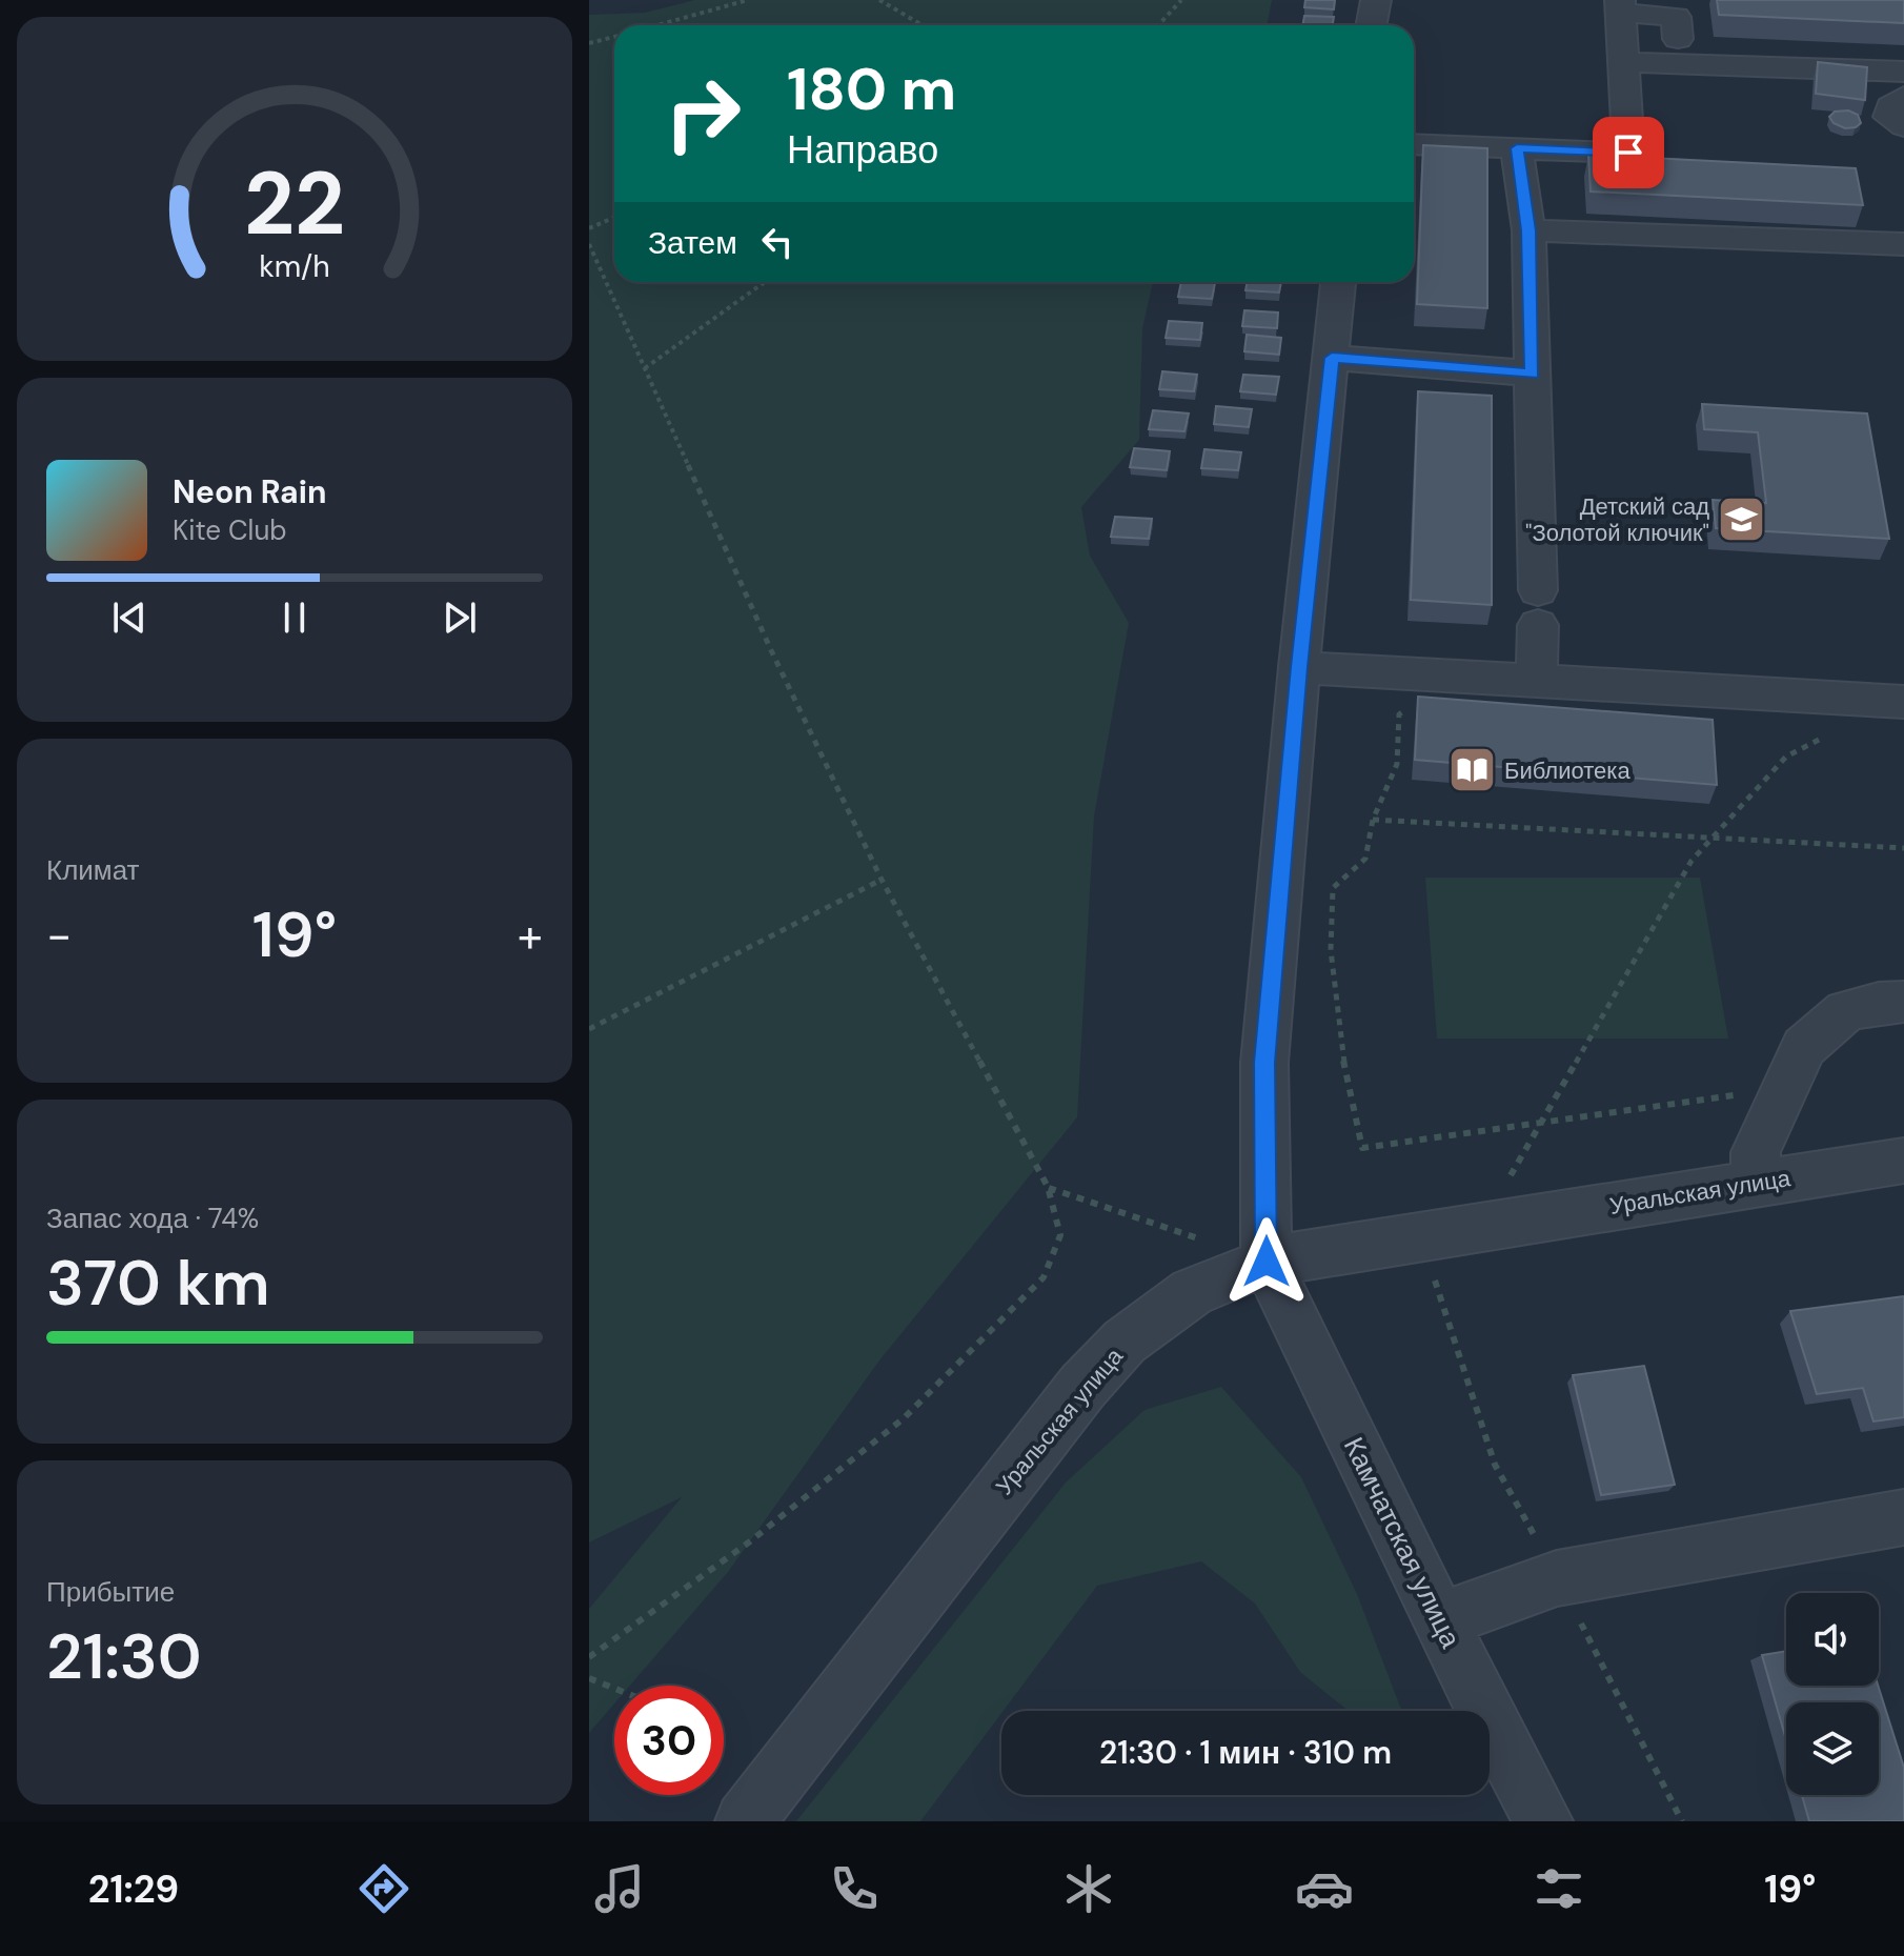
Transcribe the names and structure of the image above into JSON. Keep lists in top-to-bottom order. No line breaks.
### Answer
{"streets":{"street":["Уральская улица","Камчатская улица"]},"crossings":[["Уральская улица","Камчатская улица"]],"places":{"school or university":["Детский сад \"Золотой ключик\""],"library":["Библиотека"]},"page":{"turn":["180 m","Направо"],"then":"Затем","song":["Neon Rain","Kite Club"],"tile":["Климат",["Запас хода · 74%","370 km"],["Прибытие","21:30"]],"heat":["−","19°","+"],"limit":"30","trip":"21:30 · 1 мин · 310 m","tabs":["21:29","19°"],"gauge":["22","km/h"]}}
